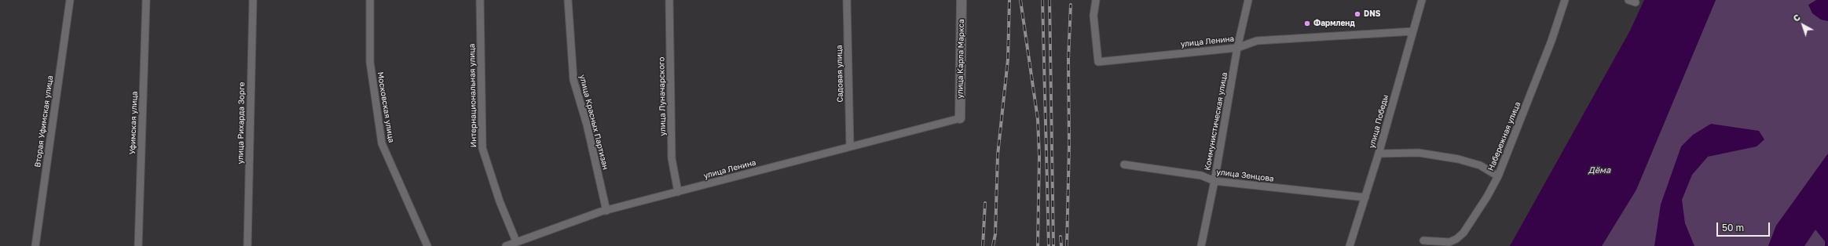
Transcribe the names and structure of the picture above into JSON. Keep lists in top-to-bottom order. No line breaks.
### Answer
{"streets":{"street":["улица Ленина","улица Карла Маркса","Садовая улица","Интернациональная улица","улица Луначарского","Московская улица","Вторая Уфимская улица","Коммунистическая улица","улица Победы","улица Красных Партизан","Уфимская улица","улица Рихарда Зорге","Набережная улица","улица Зенцова"]},"crossings":[["улица Ленина","улица Карла Маркса"],["улица Ленина","Садовая улица"],["улица Ленина","Интернациональная улица"],["улица Ленина","улица Луначарского"],["улица Ленина","Коммунистическая улица"],["улица Ленина","улица Победы"],["улица Ленина","улица Красных Партизан"],["Коммунистическая улица","улица Зенцова"],["улица Победы","улица Зенцова"]],"water":["Дёма"],"places":["DNS","Фармленд"],"scale_bar":"50 m","north":"top left"}
